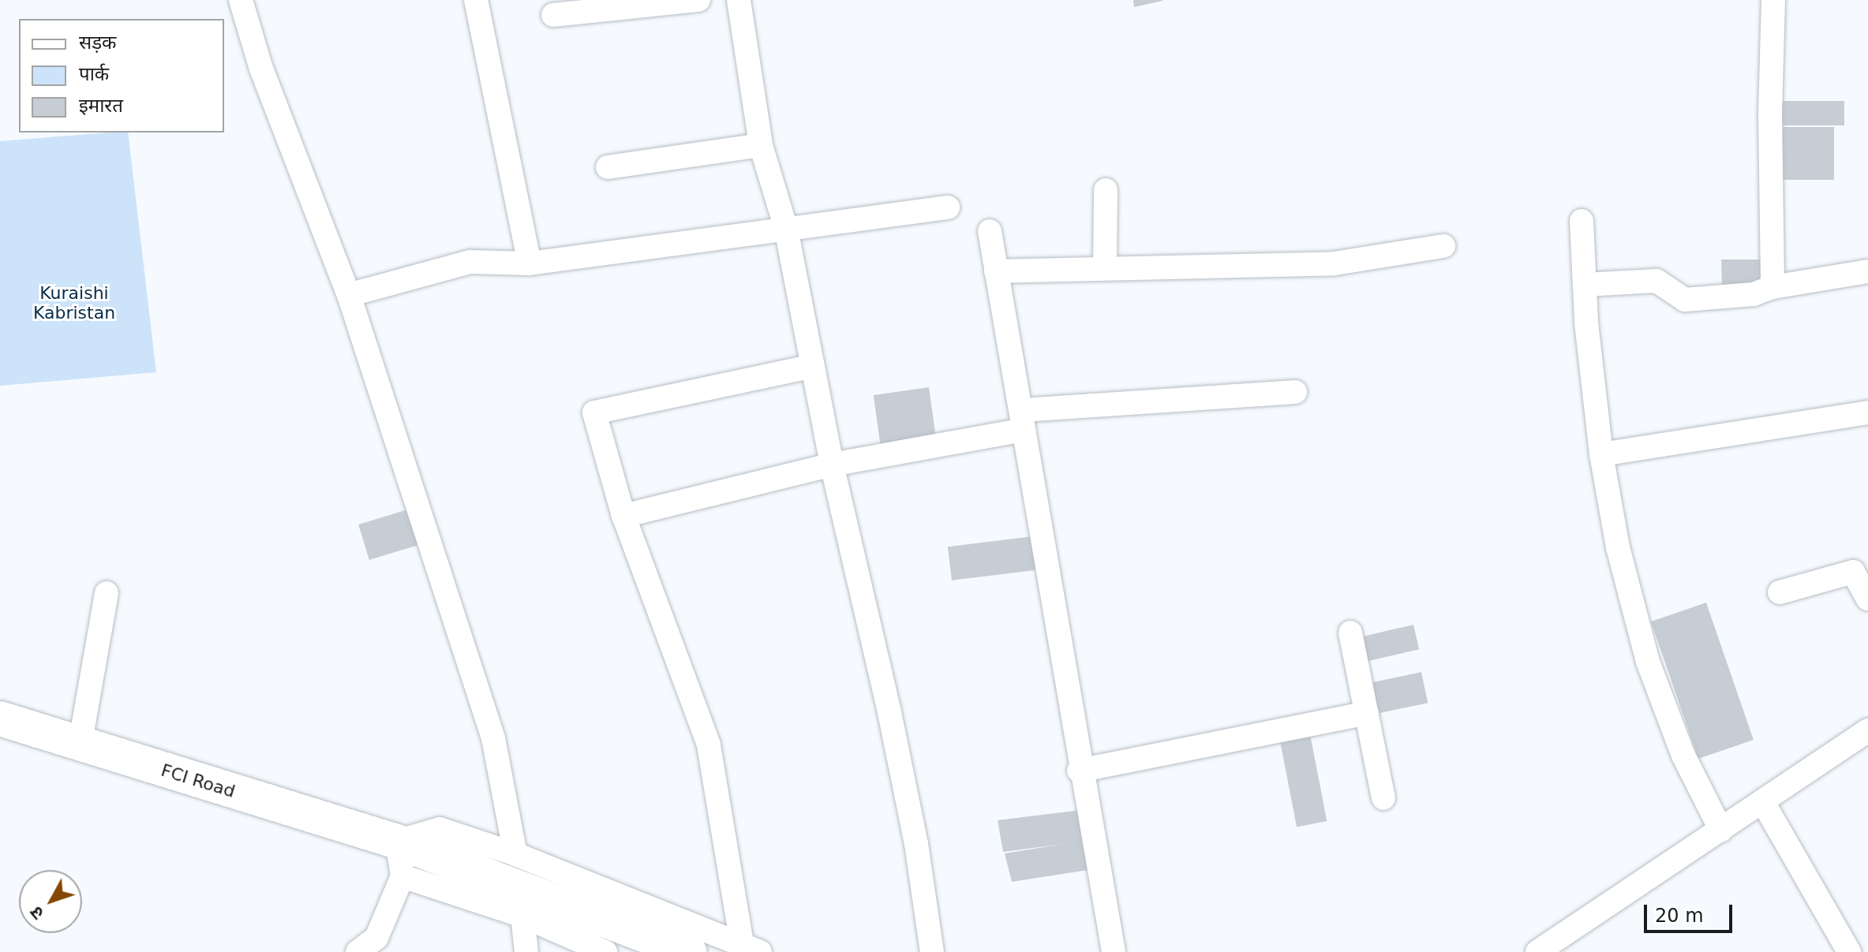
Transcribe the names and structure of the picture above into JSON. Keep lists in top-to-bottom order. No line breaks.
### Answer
{"streets":{"main road":["FCI Road"]},"parks":["Kuraishi Kabristan"],"legend":["सड़क","पार्क","इमारत"],"scale_bar":"20 m","north":"bottom left"}
